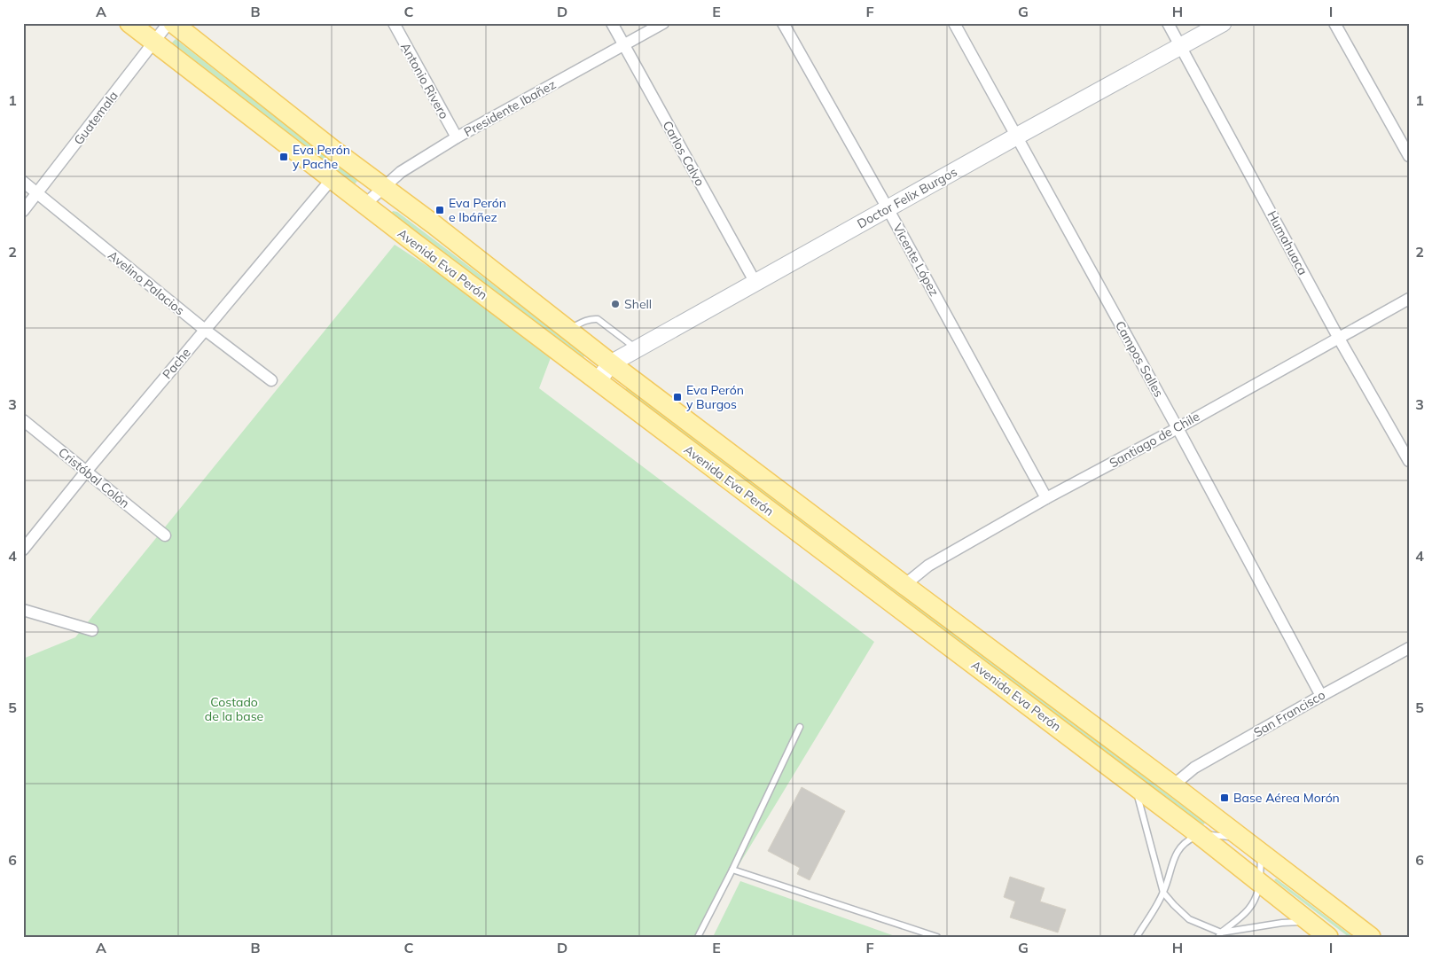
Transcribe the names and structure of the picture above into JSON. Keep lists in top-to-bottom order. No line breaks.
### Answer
{"streets":{"main road":["Avenida Eva Perón"],"street":["Antonio Rivero","Presidente Ibañez","Guatemala","Carlos Calvo","Doctor Felix Burgos","Humahuaca","Vicente López","Avelino Palacios","Campos Salles","Pache","Santiago de Chile","Cristóbal Colón","San Francisco"]},"crossings":[["Antonio Rivero","Presidente Ibañez"],["Presidente Ibañez","Carlos Calvo"],["Presidente Ibañez","Avenida Eva Perón"],["Guatemala","Avenida Eva Perón"],["Guatemala","Avelino Palacios"],["Carlos Calvo","Doctor Felix Burgos"],["Doctor Felix Burgos","Humahuaca"],["Doctor Felix Burgos","Vicente López"],["Doctor Felix Burgos","Avenida Eva Perón"],["Doctor Felix Burgos","Campos Salles"],["Humahuaca","Santiago de Chile"],["Vicente López","Santiago de Chile"],["Avenida Eva Perón","Pache"],["Avenida Eva Perón","Santiago de Chile"],["Avenida Eva Perón","San Francisco"],["Avelino Palacios","Pache"],["Campos Salles","Santiago de Chile"],["Campos Salles","San Francisco"],["Pache","Cristóbal Colón"]],"parks":["Costado de la base"],"places":{"transit":["Eva Perón y Pache","Eva Perón e Ibáñez","Eva Perón y Burgos","Base Aérea Morón"],"other":["Shell"]},"grid":{"columns":["A","B","C","D","E","F","G","H","I"],"rows":["1","2","3","4","5","6"]}}
